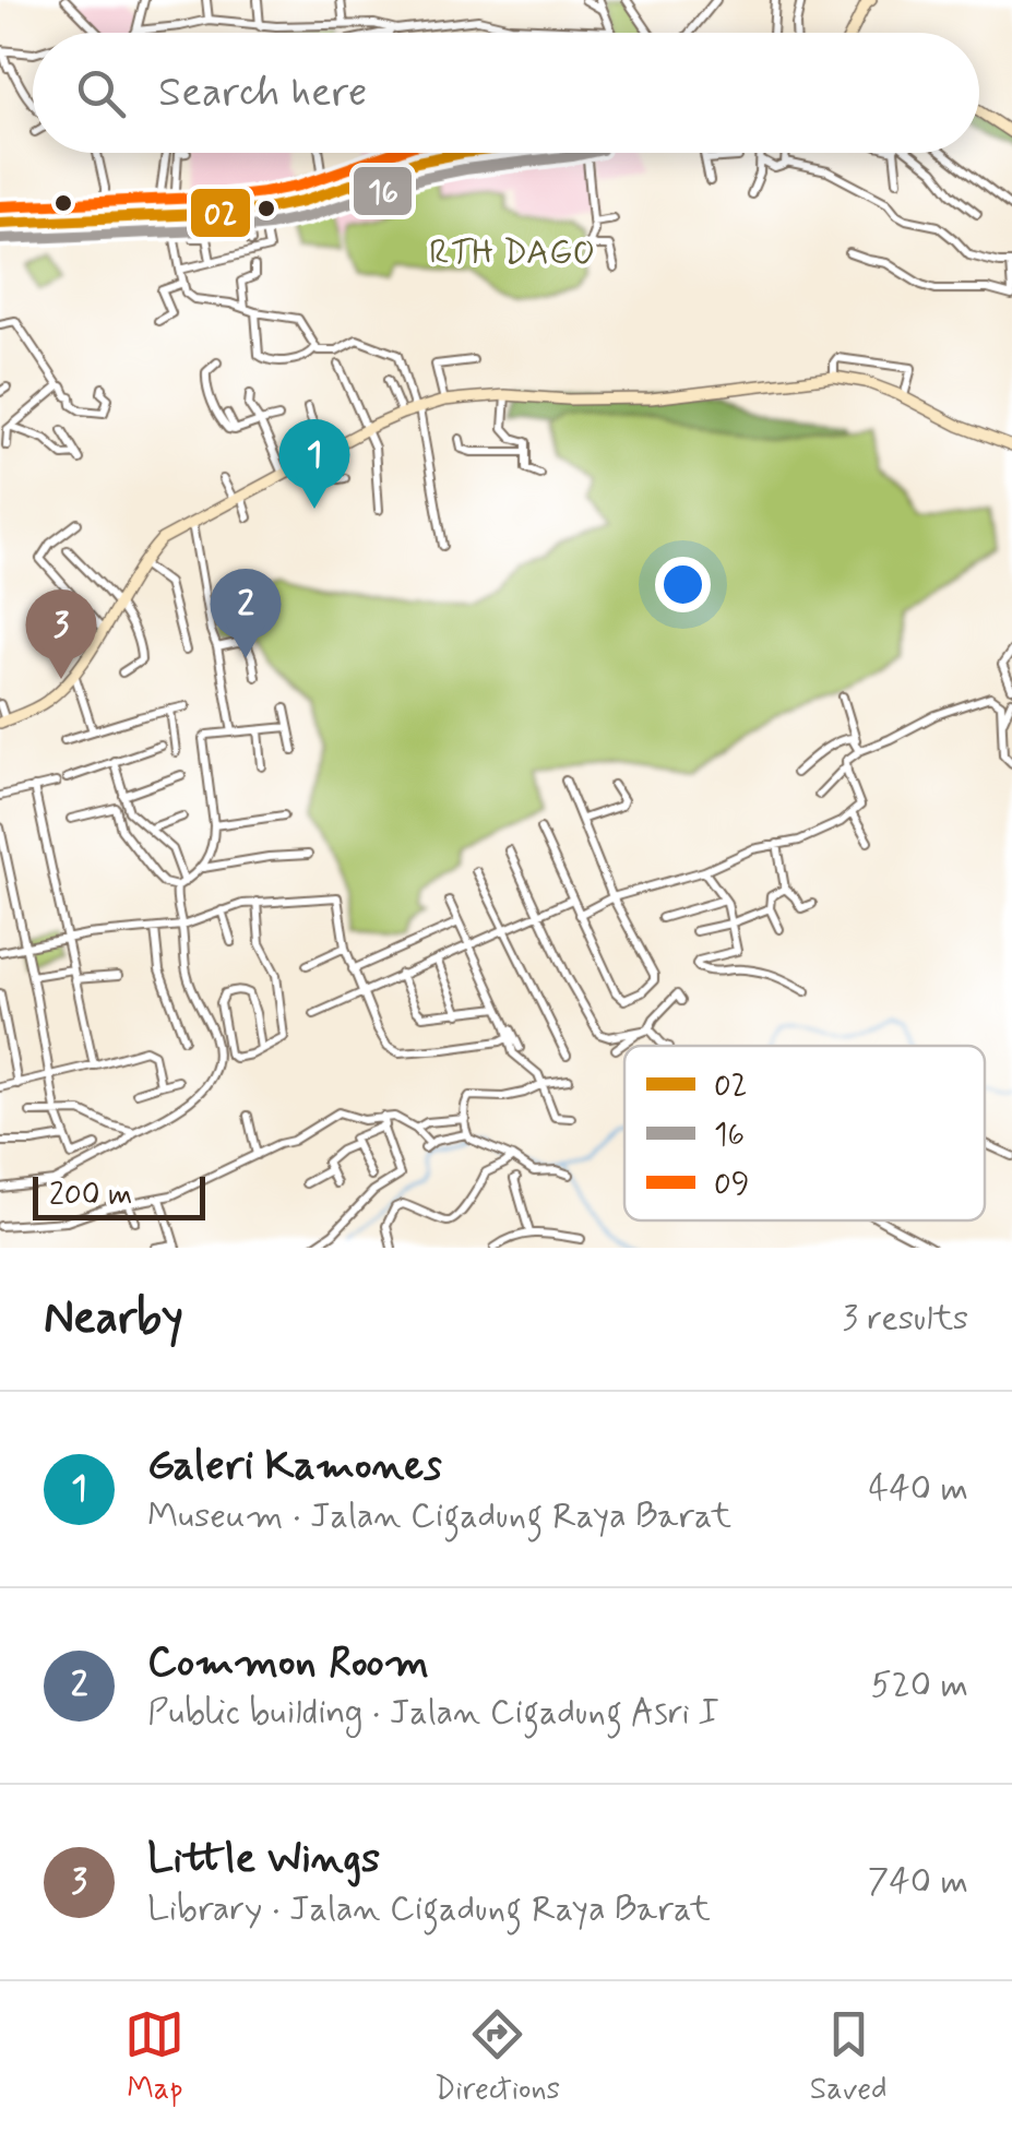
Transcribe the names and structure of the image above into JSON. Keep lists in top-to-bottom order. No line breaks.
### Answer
{"parks":["RTH DAGO"],"lines":["transit line 02","transit line 16","transit line 09"],"legend":["02","16","09"],"scale_bar":"200 m","page":{"search":"Search here","pins":["1","2","3"],"scale":"200 m","heading":["Nearby","3 results"],"list":[{"mark":"1","name":"Galeri Kamones","note":"Museum · Jalan Cigadung Raya Barat","value":"440 m"},{"mark":"2","name":"Common Room","note":"Public building · Jalan Cigadung Asri I","value":"520 m"},{"mark":"3","name":"Little Wings","note":"Library · Jalan Cigadung Raya Barat","value":"740 m"}],"nav":["Map","Directions","Saved"]}}
